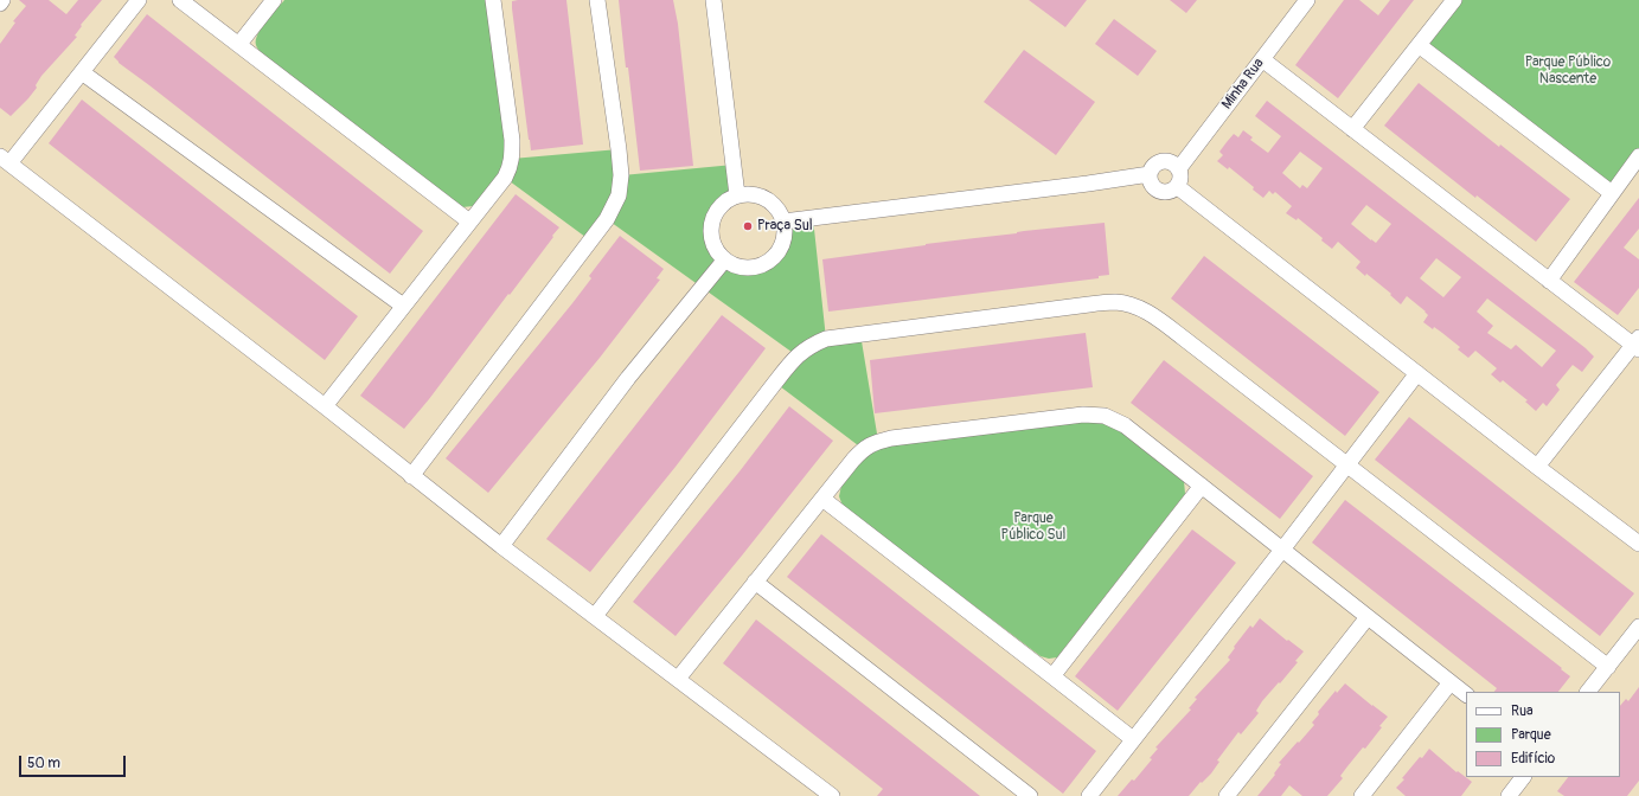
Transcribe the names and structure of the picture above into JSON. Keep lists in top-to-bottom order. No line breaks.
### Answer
{"streets":{"street":["Minha Rua"]},"parks":["Parque Público Nascente","Parque Público Sul"],"places":["Praça Sul"],"legend":["Rua","Parque","Edifício"],"scale_bar":"50 m"}
